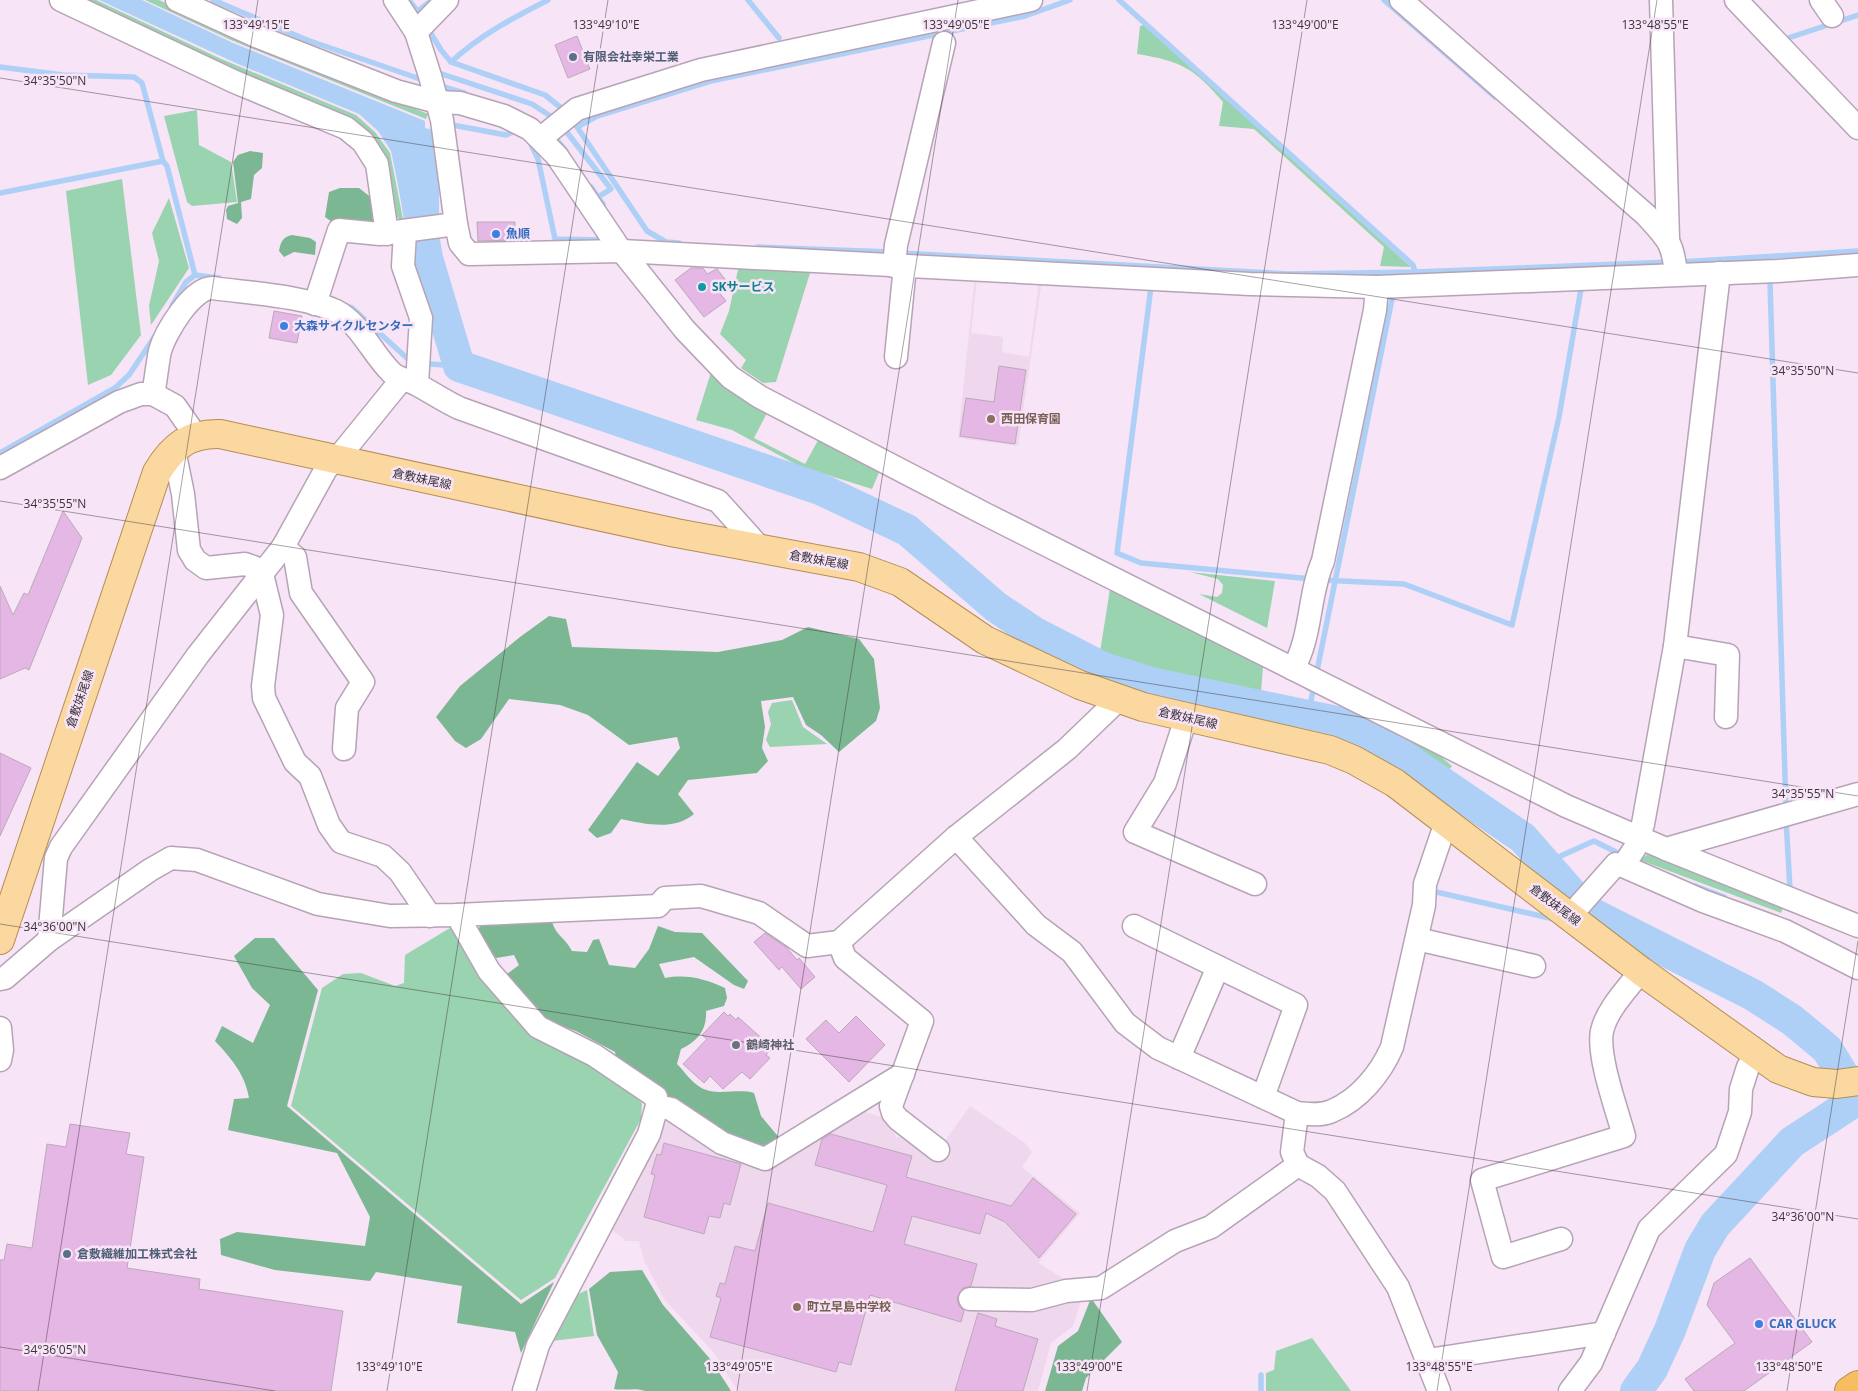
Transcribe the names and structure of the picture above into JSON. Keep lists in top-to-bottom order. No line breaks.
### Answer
{"streets":{"main road":["倉敷妹尾線"]},"places":["有限会社幸栄工業","魚順","SKサービス","大森サイクルセンター","西田保育園","鶴崎神社","倉敷繊維加工株式会社","町立早島中学校","CAR GLUCK"],"coordinates":["133°49'15\"E","133°49'10\"E","133°49'05\"E","133°49'00\"E","133°48'55\"E","34°35'50\"N","34°35'55\"N","34°36'00\"N","34°36'05\"N","133°48'50\"E"]}
